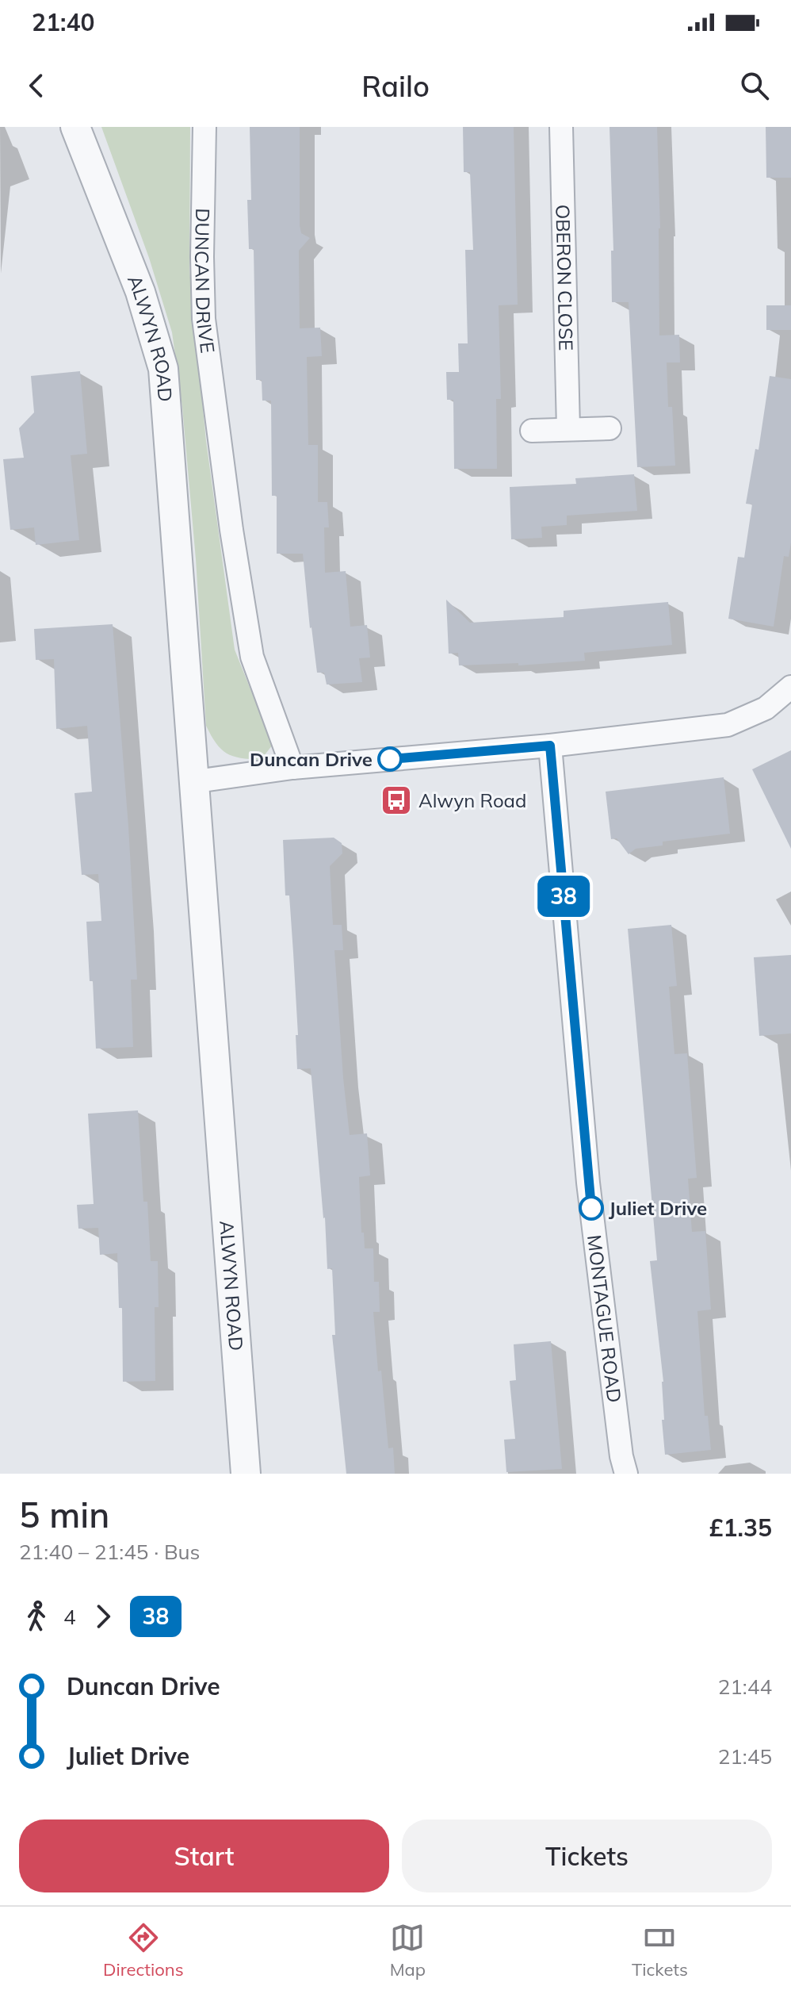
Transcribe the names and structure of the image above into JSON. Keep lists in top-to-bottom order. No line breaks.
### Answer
{"streets":{"street":["OBERON CLOSE","DUNCAN DRIVE","ALWYN ROAD","MONTAGUE ROAD"]},"places":{"other":["Duncan Drive","Juliet Drive"],"bus stop":["Alwyn Road"]},"lines":["bus line 38"],"page":{"status":"21:40","header":"Railo","on_map":"38","heading":["5 min","21:40 – 21:45 · Bus","£1.35"],"legs":["4","38"],"list":[{"name":"Duncan Drive","value":"21:44"},{"name":"Juliet Drive","value":"21:45"}],"buttons":["Start","Tickets"],"tabs":["Directions","Map","Tickets"]}}
